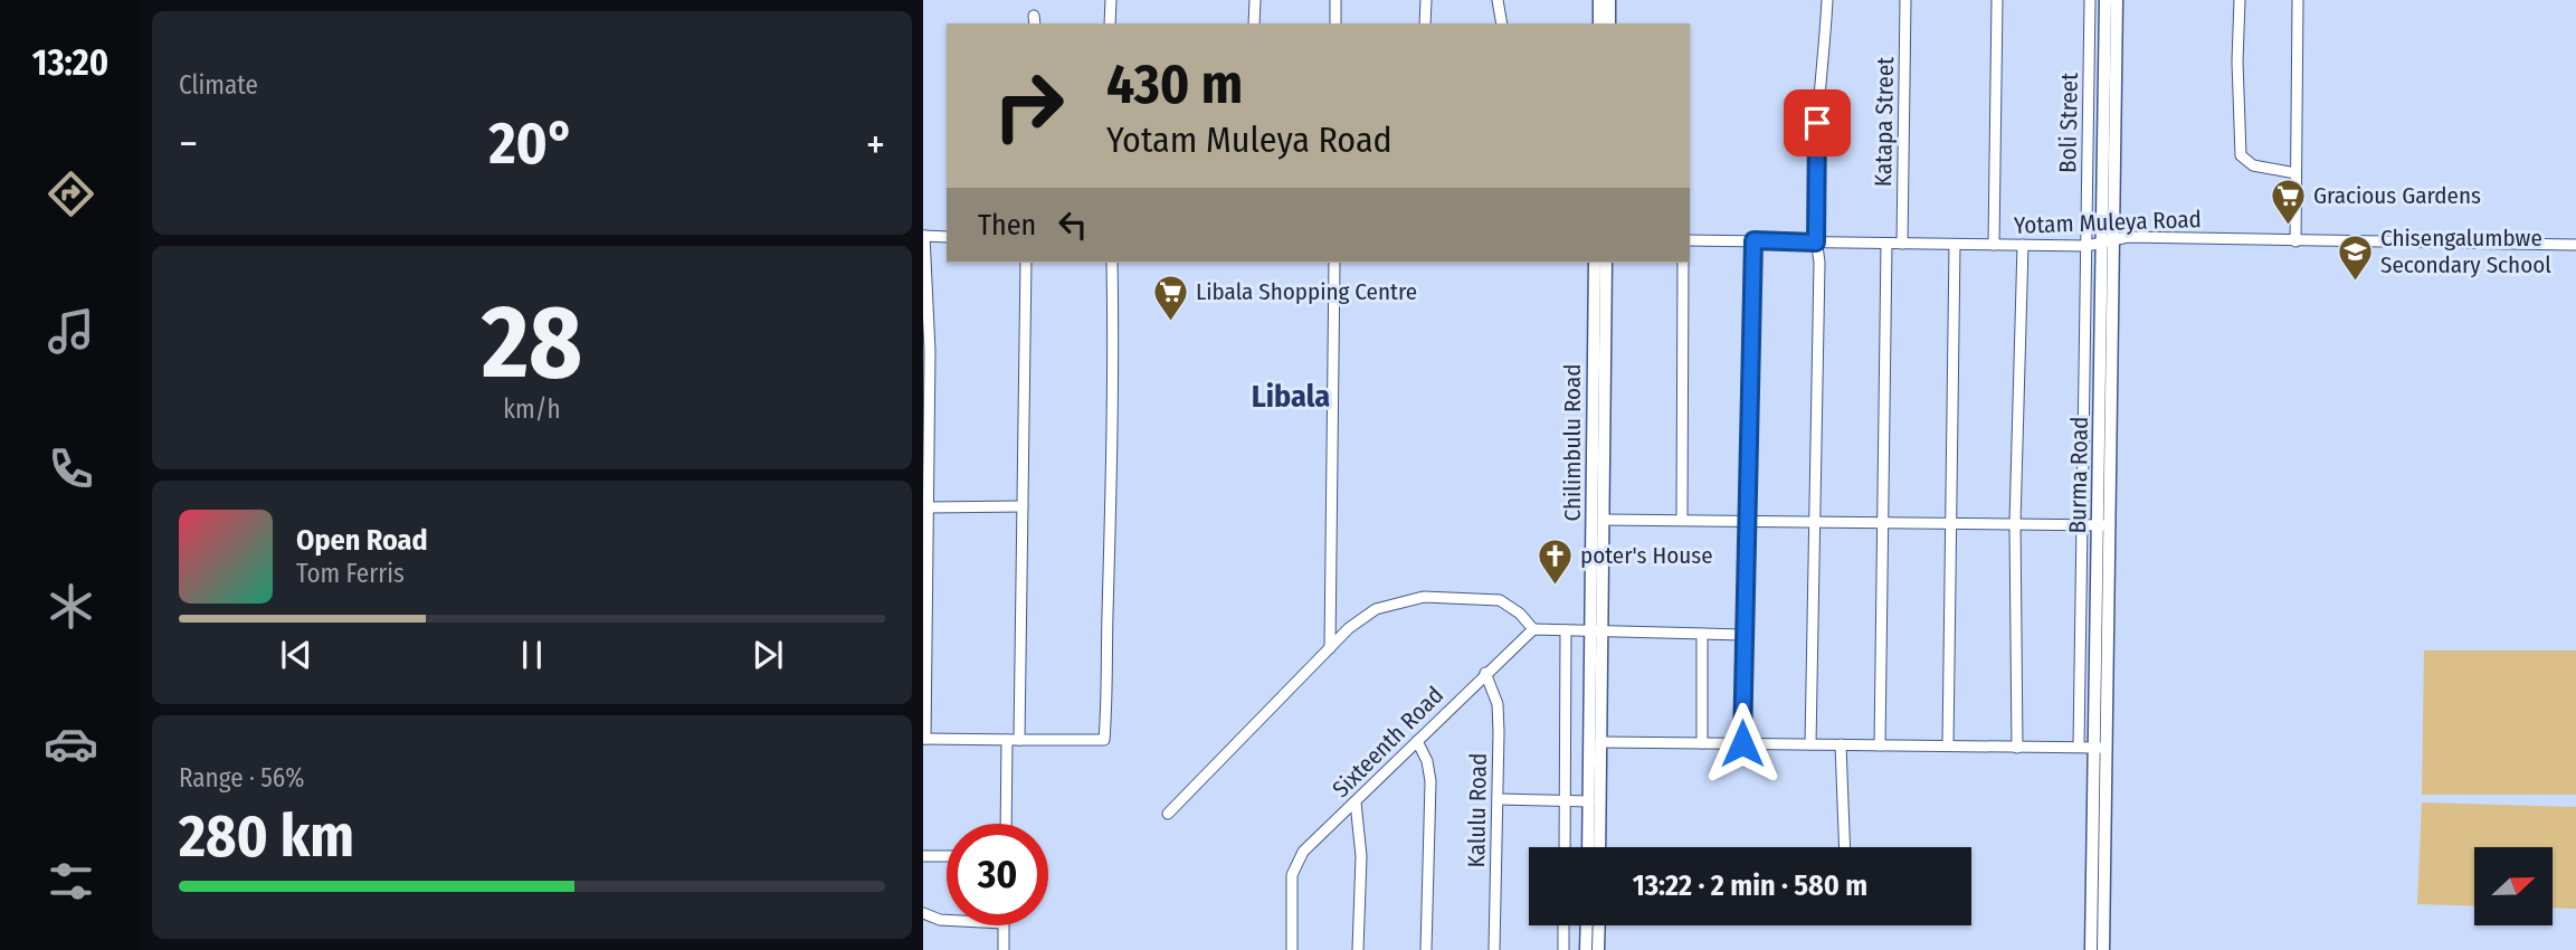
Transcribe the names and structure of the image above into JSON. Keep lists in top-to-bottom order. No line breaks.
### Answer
{"streets":{"main road":["Chilimbulu Road","Burma Road"],"street":["Katapa Street","Boli Street","Yotam Muleya Road","Sixteenth Road","Kalulu Road"]},"crossings":[["Katapa Street","Yotam Muleya Road"],["Boli Street","Yotam Muleya Road"],["Yotam Muleya Road","Burma Road"],["Sixteenth Road","Kalulu Road"]],"districts":["Libala"],"places":{"supermarket":["Gracious Gardens","Libala Shopping Centre"],"school or university":["Chisengalumbwe Secondary School"],"church":["poter's House"]},"north":"right","page":{"tabs":"13:20","tile":["Climate",["28","km/h"],["Range · 56%","280 km"]],"turn":["430 m","Yotam Muleya Road"],"heat":["−","20°","+"],"then":"Then","song":["Open Road","Tom Ferris"],"limit":"30","trip":"13:22 · 2 min · 580 m"}}
